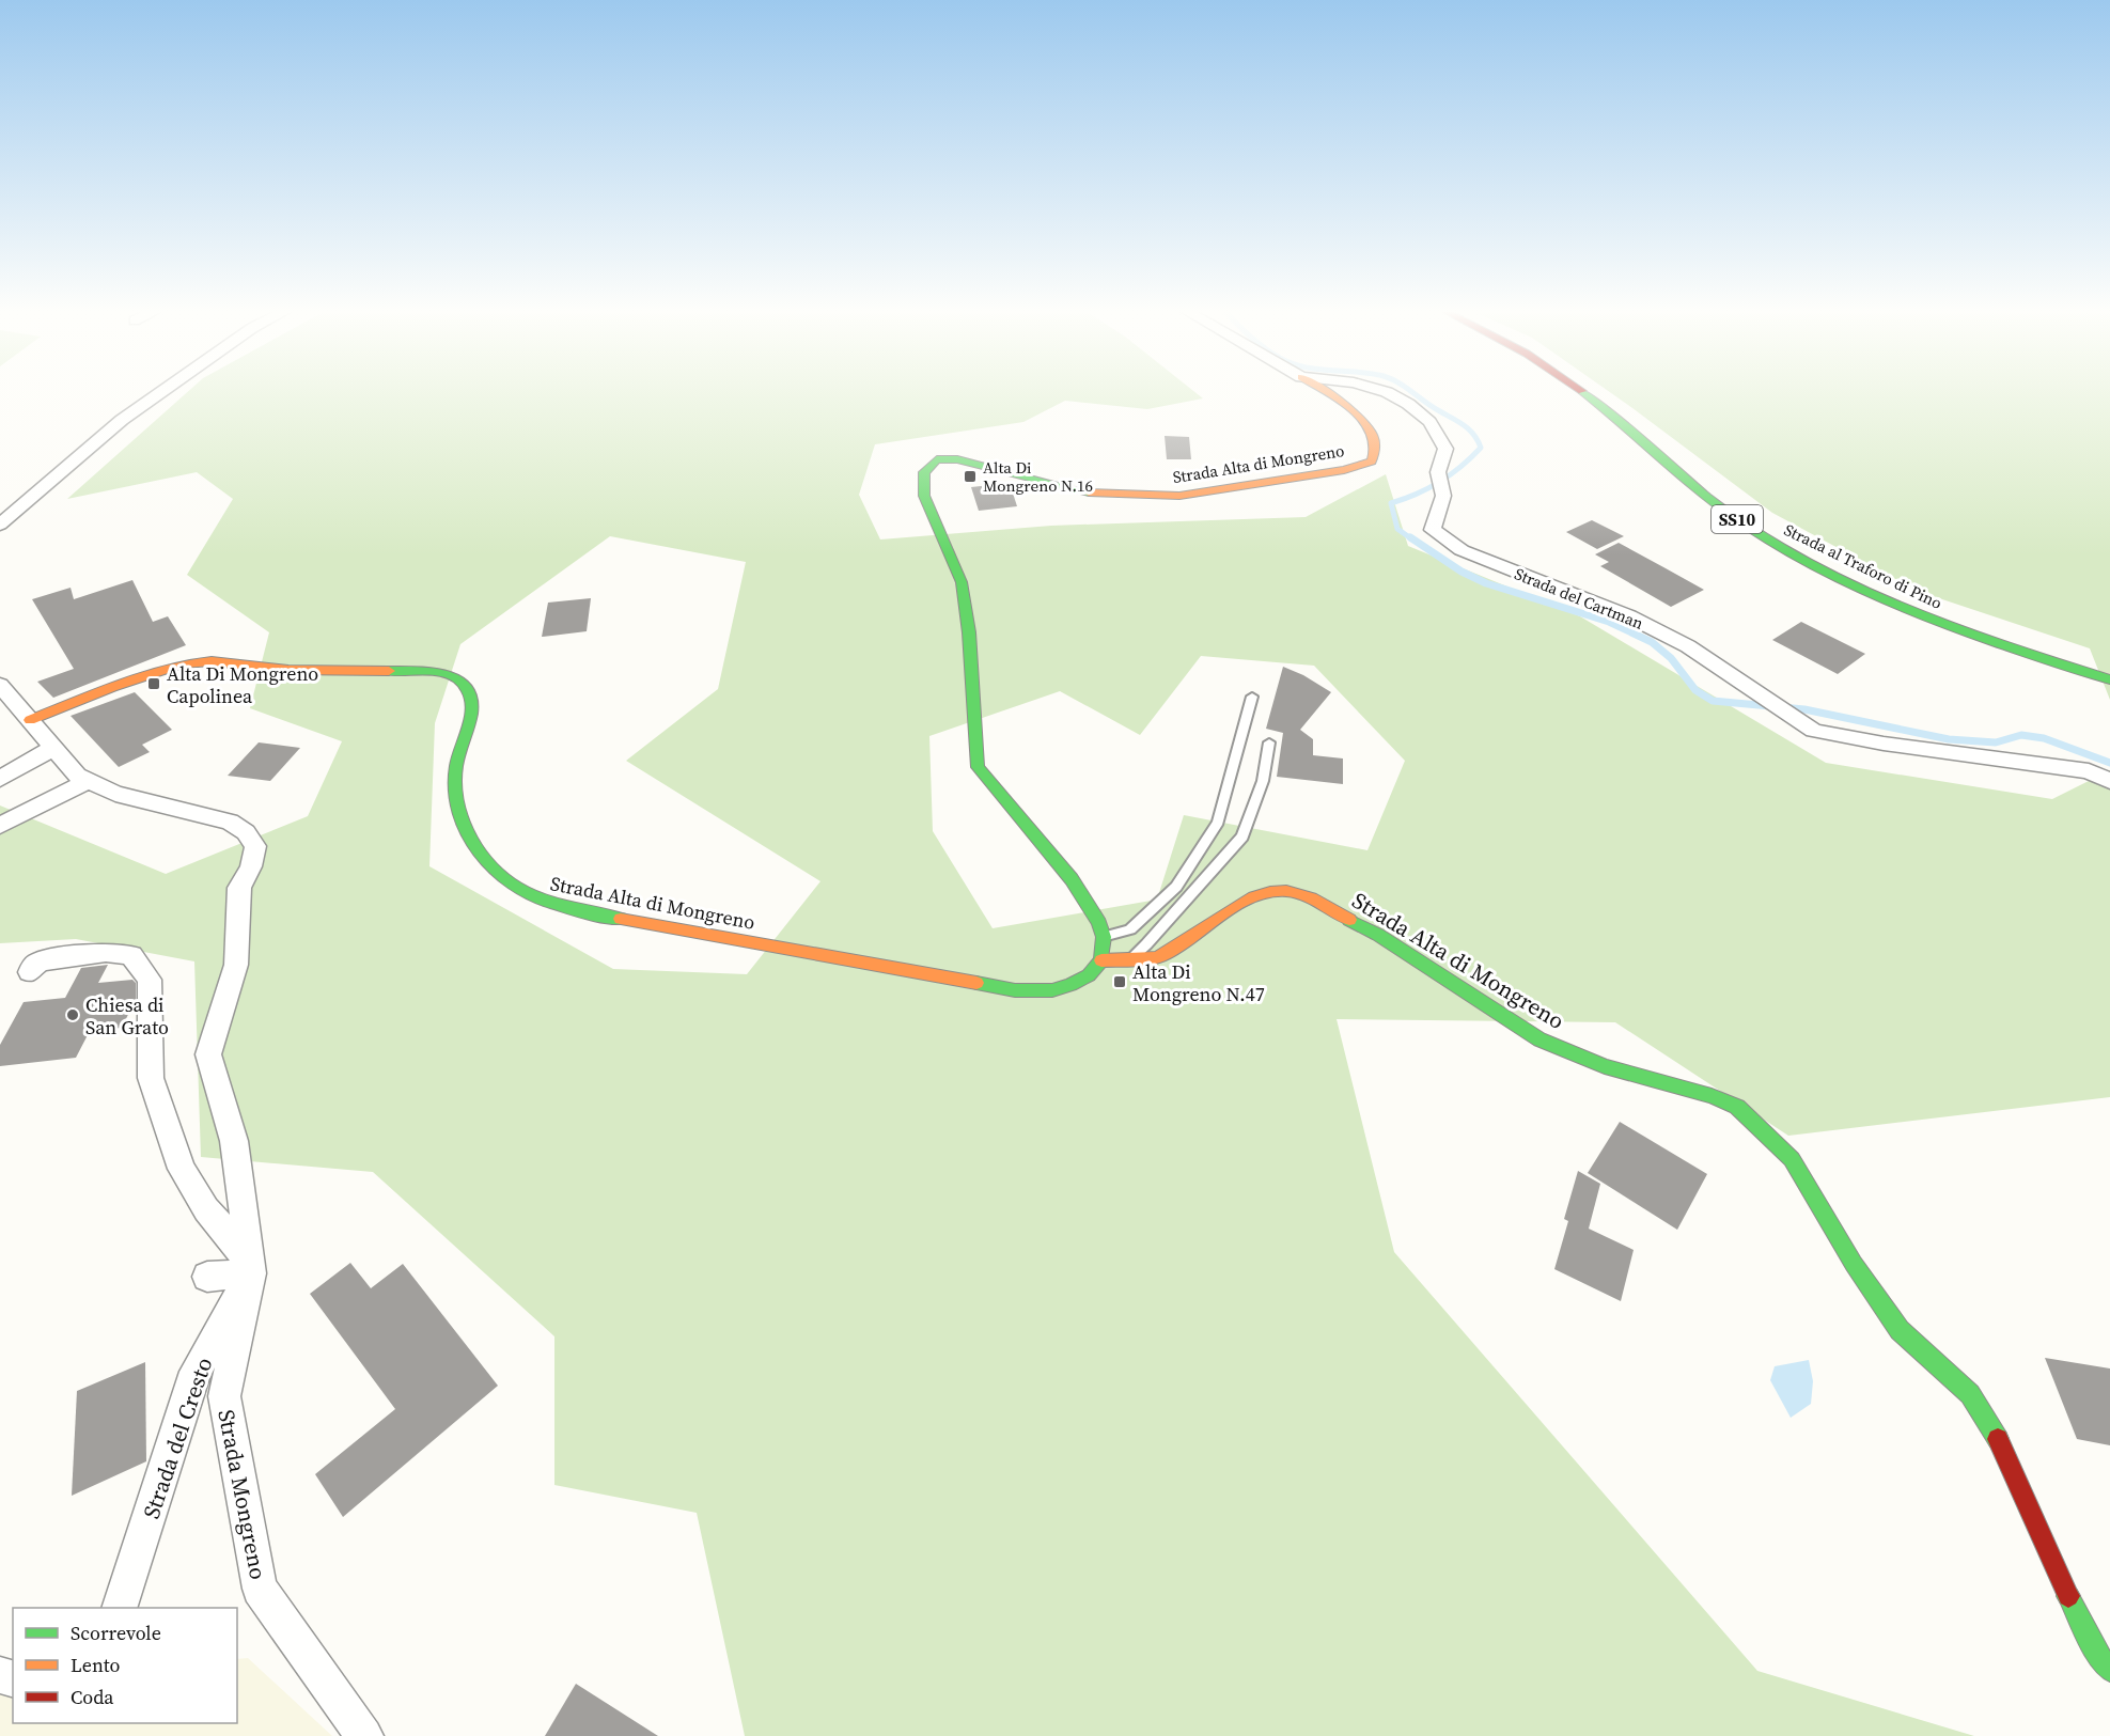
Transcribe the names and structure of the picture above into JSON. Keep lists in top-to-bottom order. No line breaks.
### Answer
{"streets":{"street":["Strada Alta di Mongreno","SS10","Strada al Traforo di Pino","Strada del Cartman","Strada del Cresto","Strada Mongreno"]},"crossings":[["Strada Alta di Mongreno","Strada Mongreno"],["Strada del Cresto","Strada Mongreno"]],"places":{"transit":["Alta Di Mongreno N.16","Alta Di Mongreno Capolinea","Alta Di Mongreno N.47"],"other":["Chiesa di San Grato"]},"legend":["Scorrevole","Lento","Coda"]}
